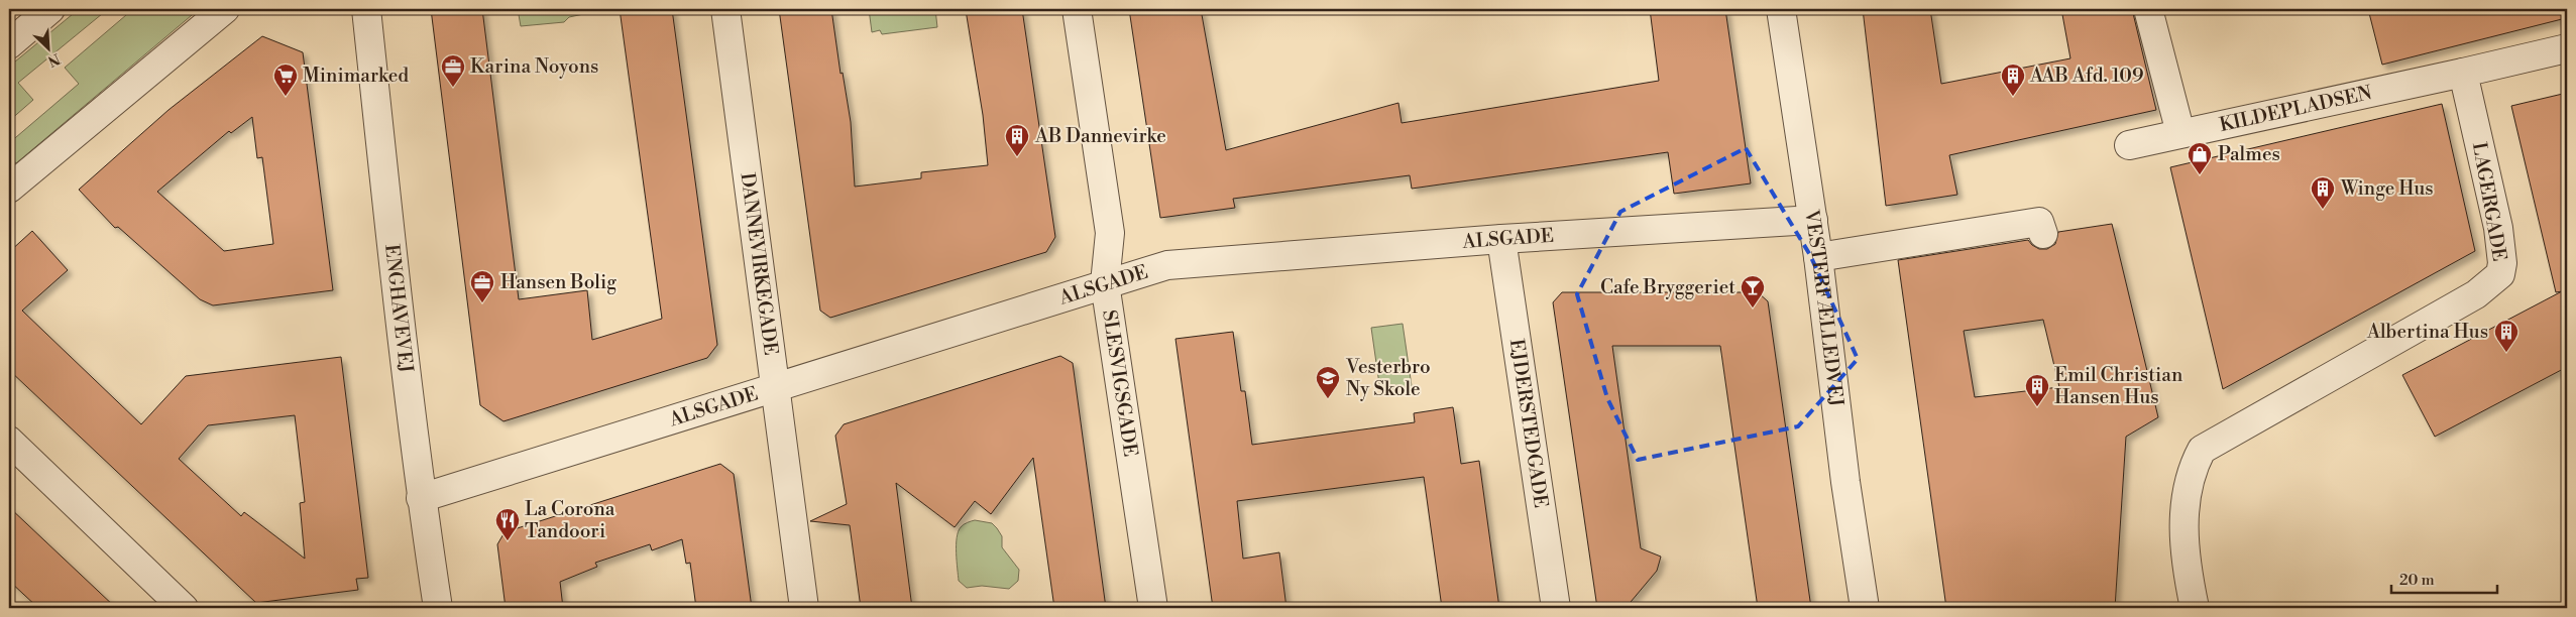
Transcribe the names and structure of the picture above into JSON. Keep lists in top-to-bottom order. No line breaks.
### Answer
{"streets":{"street":["KILDEPLADSEN","LAGERGADE","ALSGADE","DANNEVIRKEGADE","ENGHAVEVEJ","VESTERFÆLLEDVEJ","SLESVIGSGADE","EJDERSTEDGADE"]},"crossings":[["KILDEPLADSEN","LAGERGADE"],["ALSGADE","DANNEVIRKEGADE"],["ALSGADE","ENGHAVEVEJ"],["ALSGADE","VESTERFÆLLEDVEJ"],["ALSGADE","SLESVIGSGADE"],["ALSGADE","EJDERSTEDGADE"]],"places":{"office":["Karina Noyons","Hansen Bolig"],"supermarket":["Minimarked"],"building":["AAB Afd. 109","AB Dannevirke","Winge Hus","Albertina Hus","Emil Christian Hansen Hus"],"shop":["Palmes"],"bar":["Cafe Bryggeriet"],"school or university":["Vesterbro Ny Skole"],"restaurant":["La Corona Tandoori"]},"scale_bar":"20 m","north":"bottom right"}
